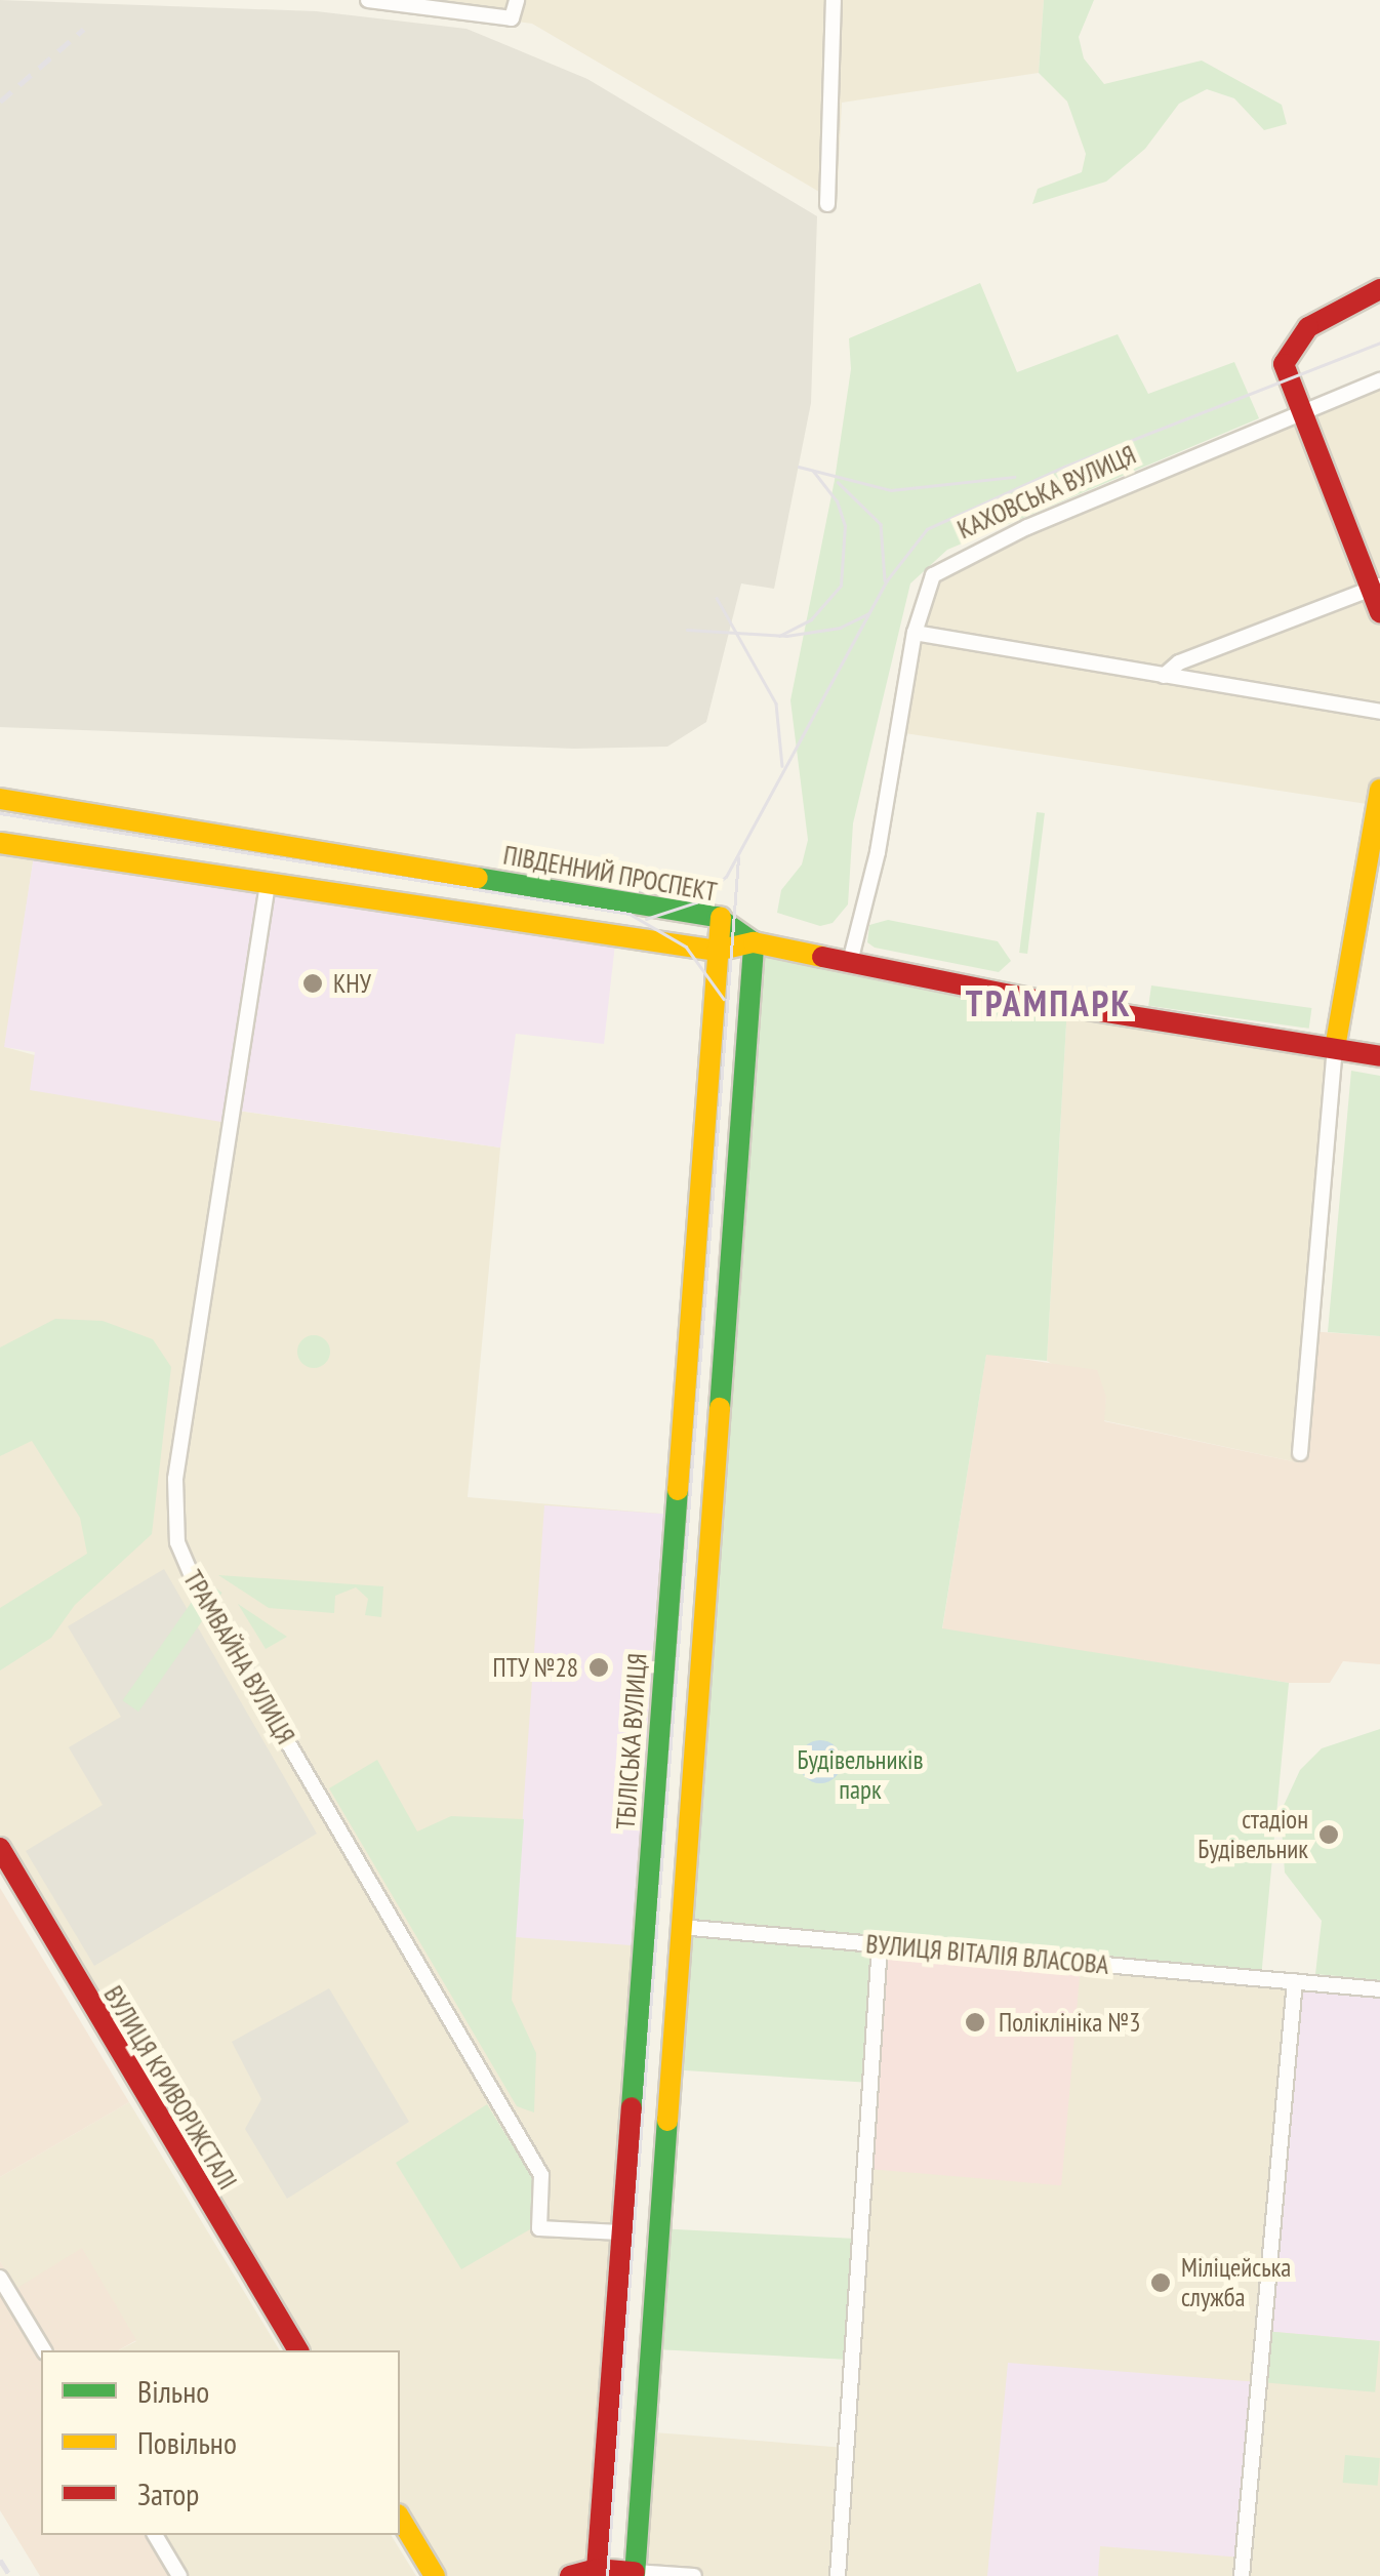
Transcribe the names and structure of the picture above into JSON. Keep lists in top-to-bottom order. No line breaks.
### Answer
{"streets":{"main road":["ПІВДЕННИЙ ПРОСПЕКТ","ТБІЛІСЬКА ВУЛИЦЯ","ВУЛИЦЯ КРИВОРІЖСТАЛІ"],"street":["КАХОВСЬКА ВУЛИЦЯ","ТРАМВАЙНА ВУЛИЦЯ","ВУЛИЦЯ ВІТАЛІЯ ВЛАСОВА"]},"crossings":[["ПІВДЕННИЙ ПРОСПЕКТ","ТБІЛІСЬКА ВУЛИЦЯ"],["ТРАМВАЙНА ВУЛИЦЯ","ТБІЛІСЬКА ВУЛИЦЯ"]],"districts":["ТРАМПАРК"],"parks":["Будівельників парк"],"places":["КНУ","ПТУ №28","стадіон Будівельник","Поліклініка №3","Міліцейська служба"],"legend":["Вільно","Повільно","Затор"]}
